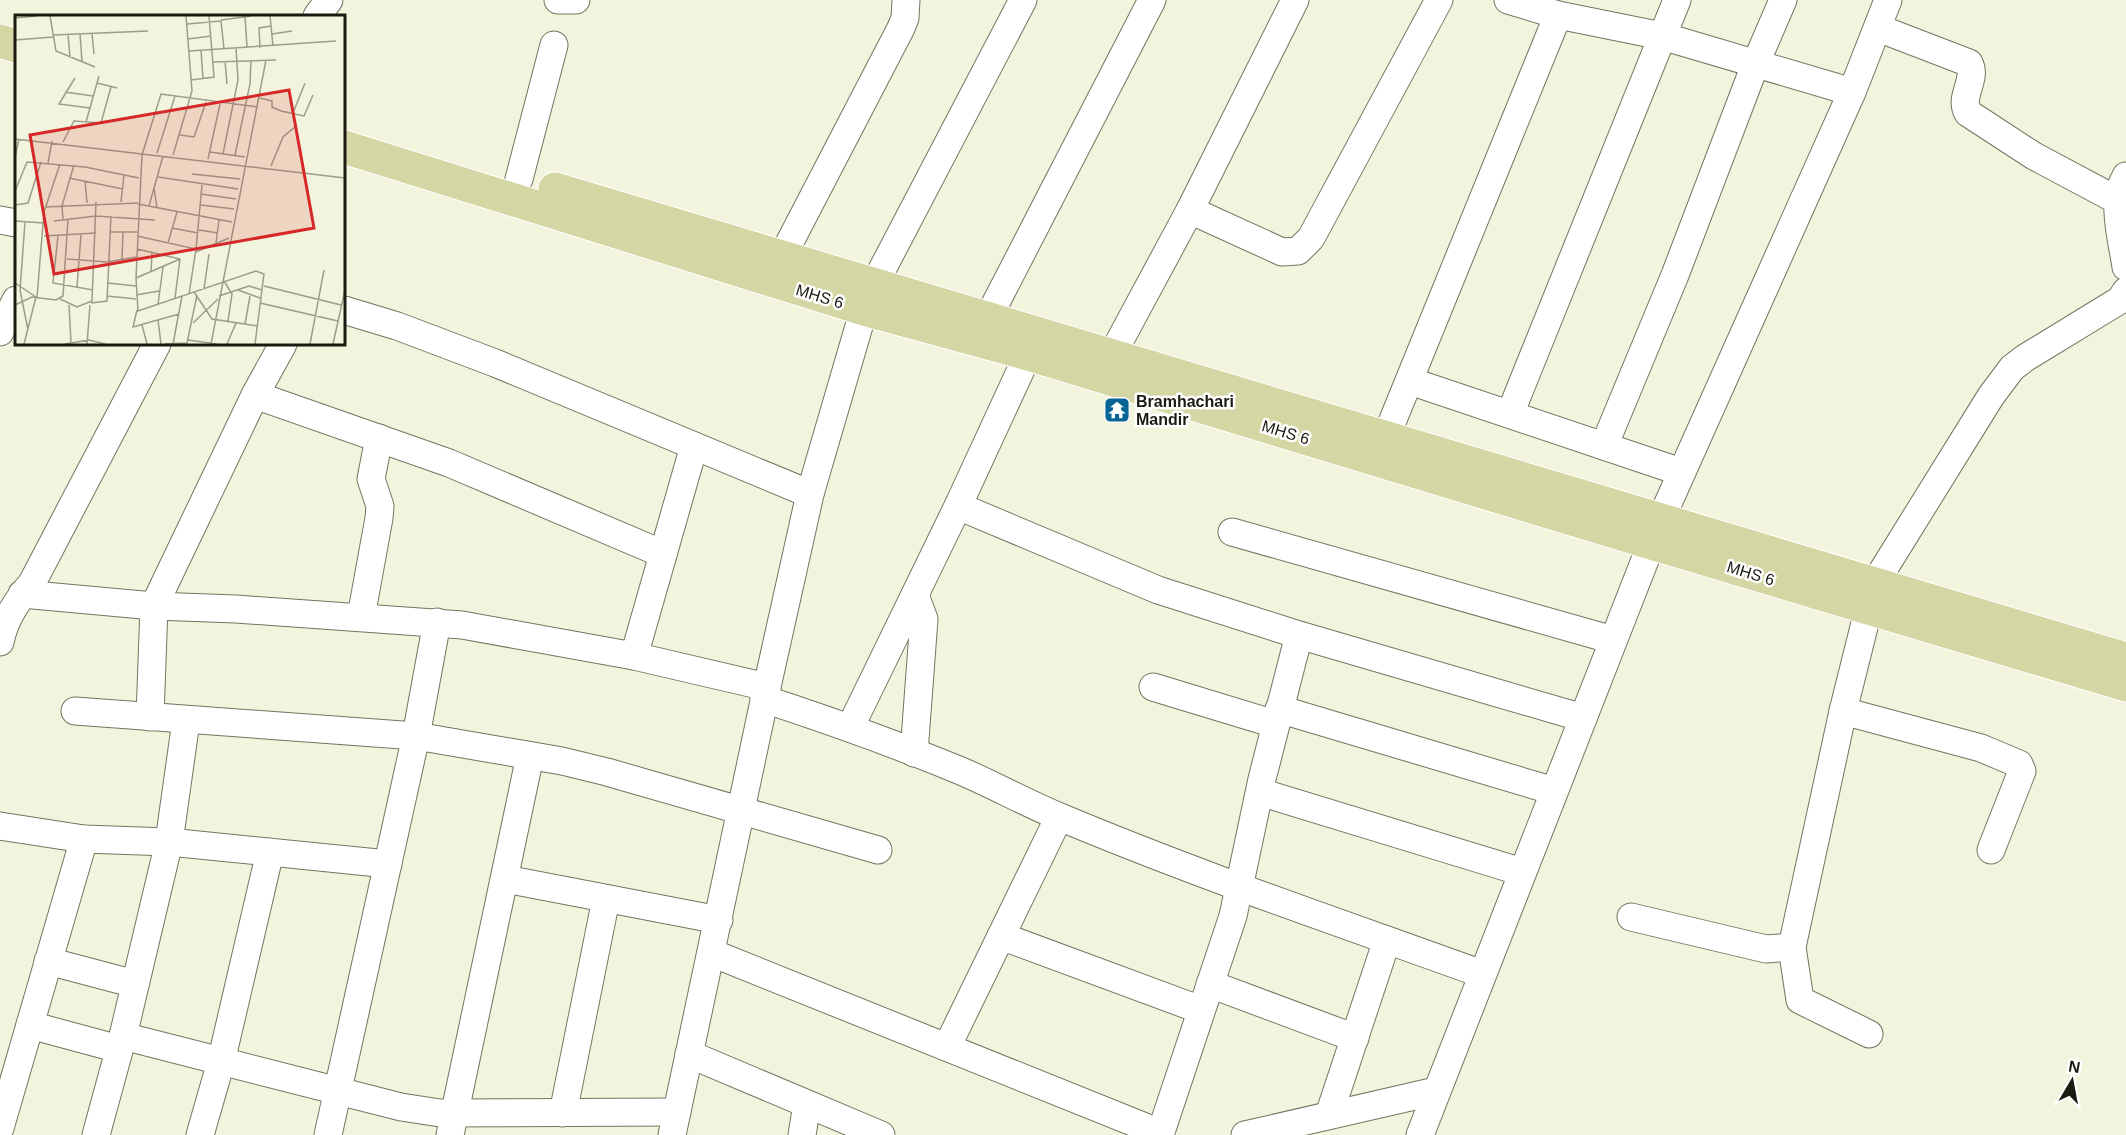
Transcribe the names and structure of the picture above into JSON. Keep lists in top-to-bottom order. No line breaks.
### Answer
{"streets":{"main road":["MHS 6"]},"places":{"temple":["Bramhachari Mandir"]},"north":"top"}
